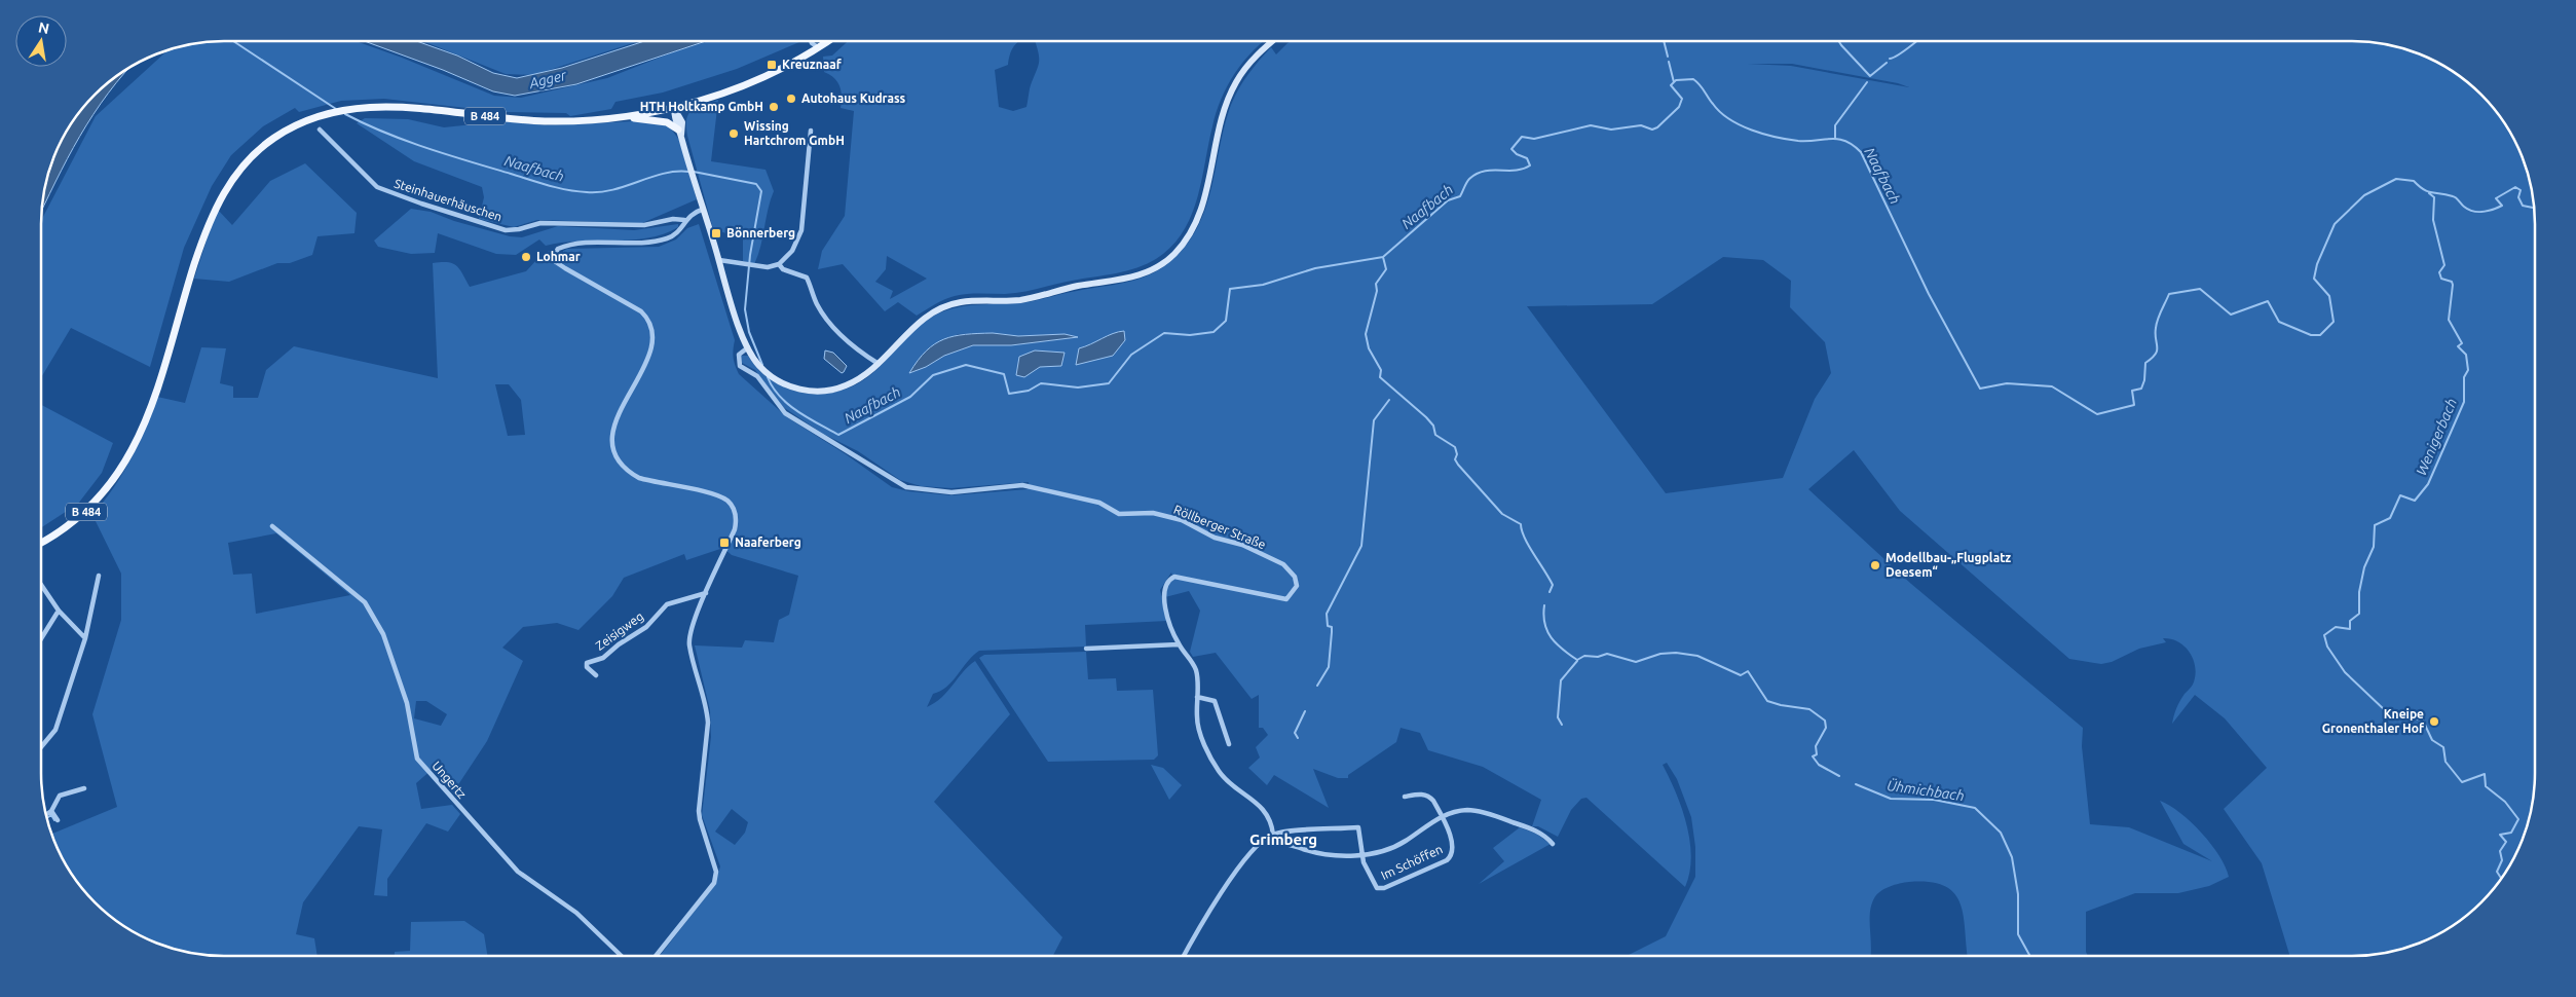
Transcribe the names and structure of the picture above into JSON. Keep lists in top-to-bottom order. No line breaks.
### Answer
{"streets":{"main road":["B 484"],"street":["Steinhauerhäuschen","Röllberger Straße","Zeisigweg","Ungertz","Im Schöffen"]},"districts":["Grimberg"],"water":["Agger","Naafbach","Wenigerbach","Ühmichbach"],"places":{"transit":["Kreuznaaf","Bönnerberg","Naaferberg"],"other":["Autohaus Kudrass","HTH Holtkamp GmbH","Wissing Hartchrom GmbH","Lohmar","Modellbau-„Flugplatz Deesem“","Kneipe Gronenthaler Hof"]},"north":"top"}
